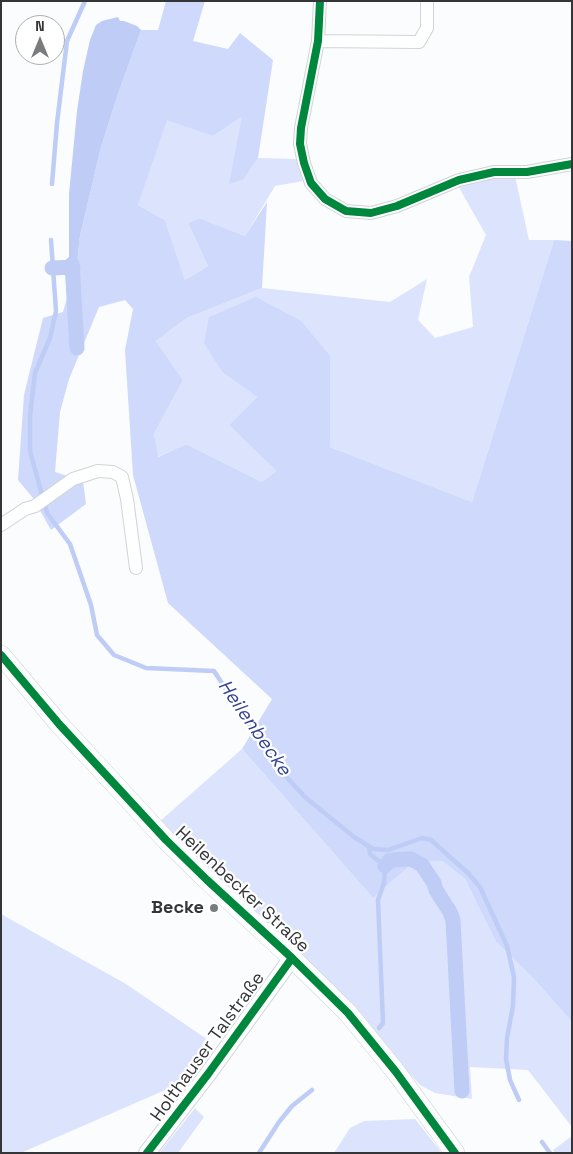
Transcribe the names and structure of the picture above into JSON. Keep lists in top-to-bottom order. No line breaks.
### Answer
{"streets":{"main road":["Heilenbecker Straße"],"street":["Holthauser Talstraße"]},"crossings":[["Heilenbecker Straße","Holthauser Talstraße"]],"water":["Heilenbecke"],"places":["Becke"],"north":"top"}
